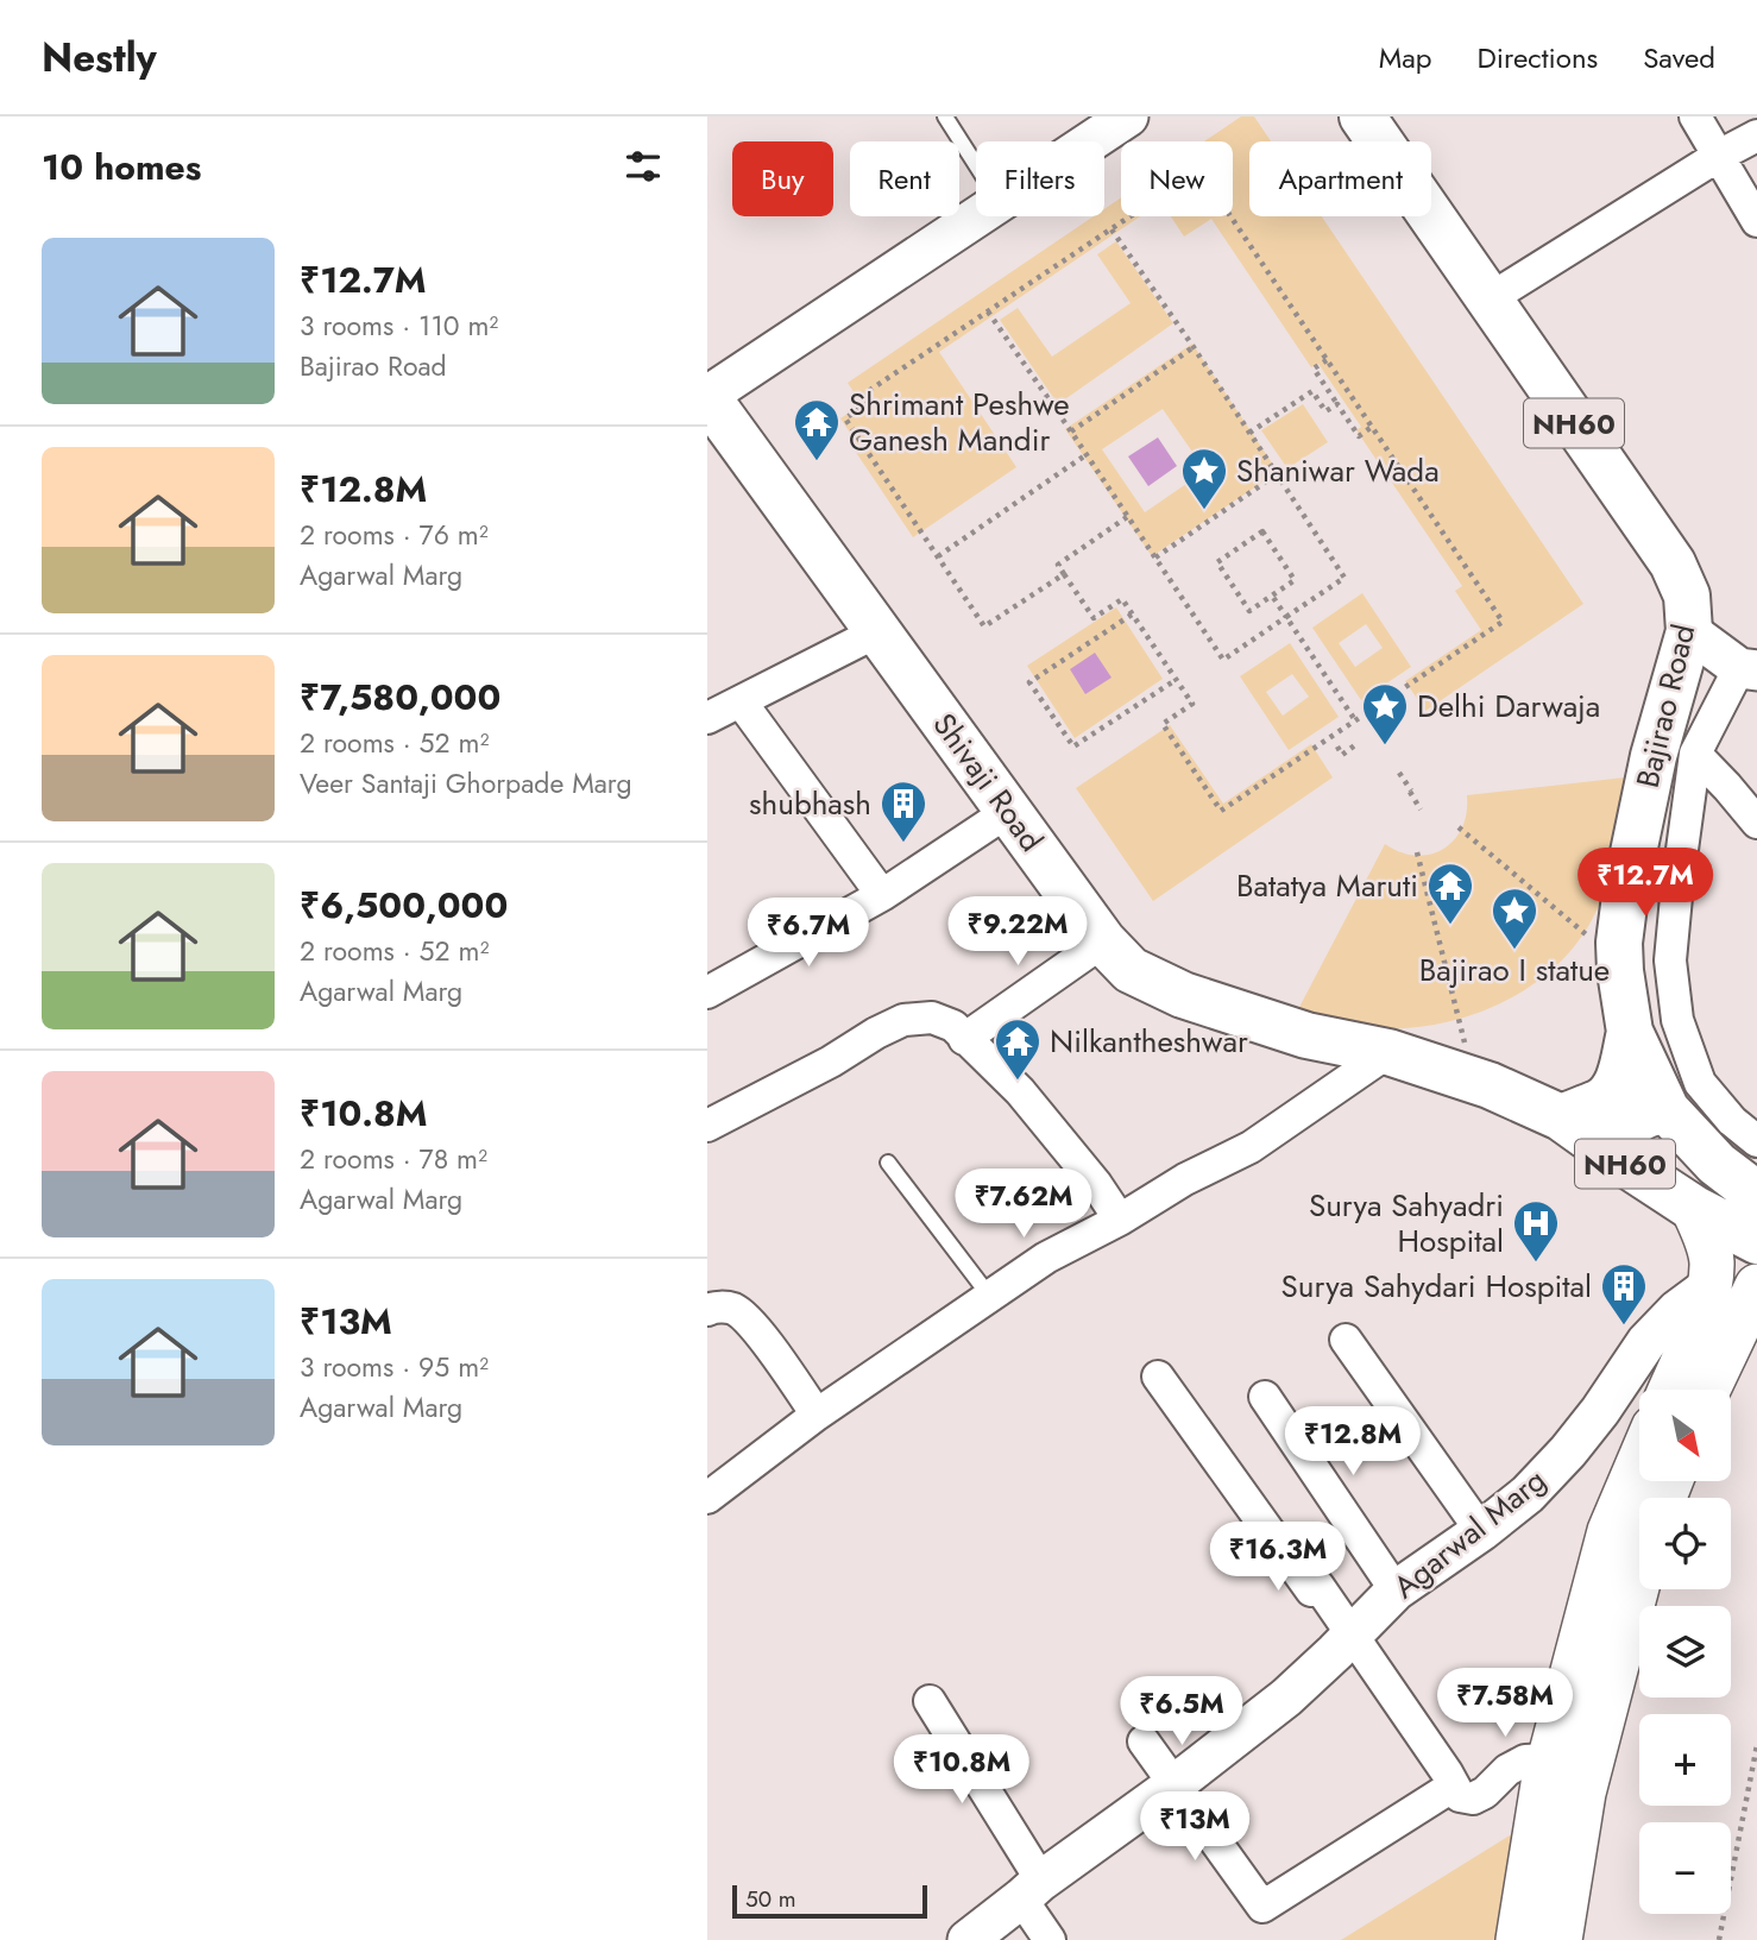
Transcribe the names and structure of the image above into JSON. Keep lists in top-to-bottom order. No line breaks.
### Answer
{"streets":{"highway":["NH60","Bajirao Road","Shivaji Road"],"street":["Agarwal Marg"]},"places":{"temple":["Shrimant Peshwe Ganesh Mandir","Batatya Maruti","Nilkantheshwar"],"place":["Shaniwar Wada","Delhi Darwaja","Bajirao I statue"],"building":["shubhash","Surya Sahydari Hospital"],"hospital":["Surya Sahyadri Hospital"]},"scale_bar":"50 m","north":"bottom right","page":{"header":"Nestly","nav":["Map","Directions","Saved"],"heading":"10 homes","chip":["Buy","Rent","Filters","New","Apartment"],"list":[{"name":"₹12.7M","note":"3 rooms · 110 m² · Bajirao Road"},{"name":"₹12.8M","note":"2 rooms · 76 m² · Agarwal Marg"},{"name":"₹7,580,000","note":"2 rooms · 52 m² · Veer Santaji Ghorpade Marg"},{"name":"₹6,500,000","note":"2 rooms · 52 m² · Agarwal Marg"},{"name":"₹10.8M","note":"2 rooms · 78 m² · Agarwal Marg"},{"name":"₹13M","note":"3 rooms · 95 m² · Agarwal Marg"}],"price":["₹12.7M","₹9.22M","₹6.7M","₹7.62M","₹12.8M","₹16.3M","₹7.58M","₹6.5M","₹10.8M","₹13M"],"map_buttons":["+","−"],"scale":"50 m"}}
